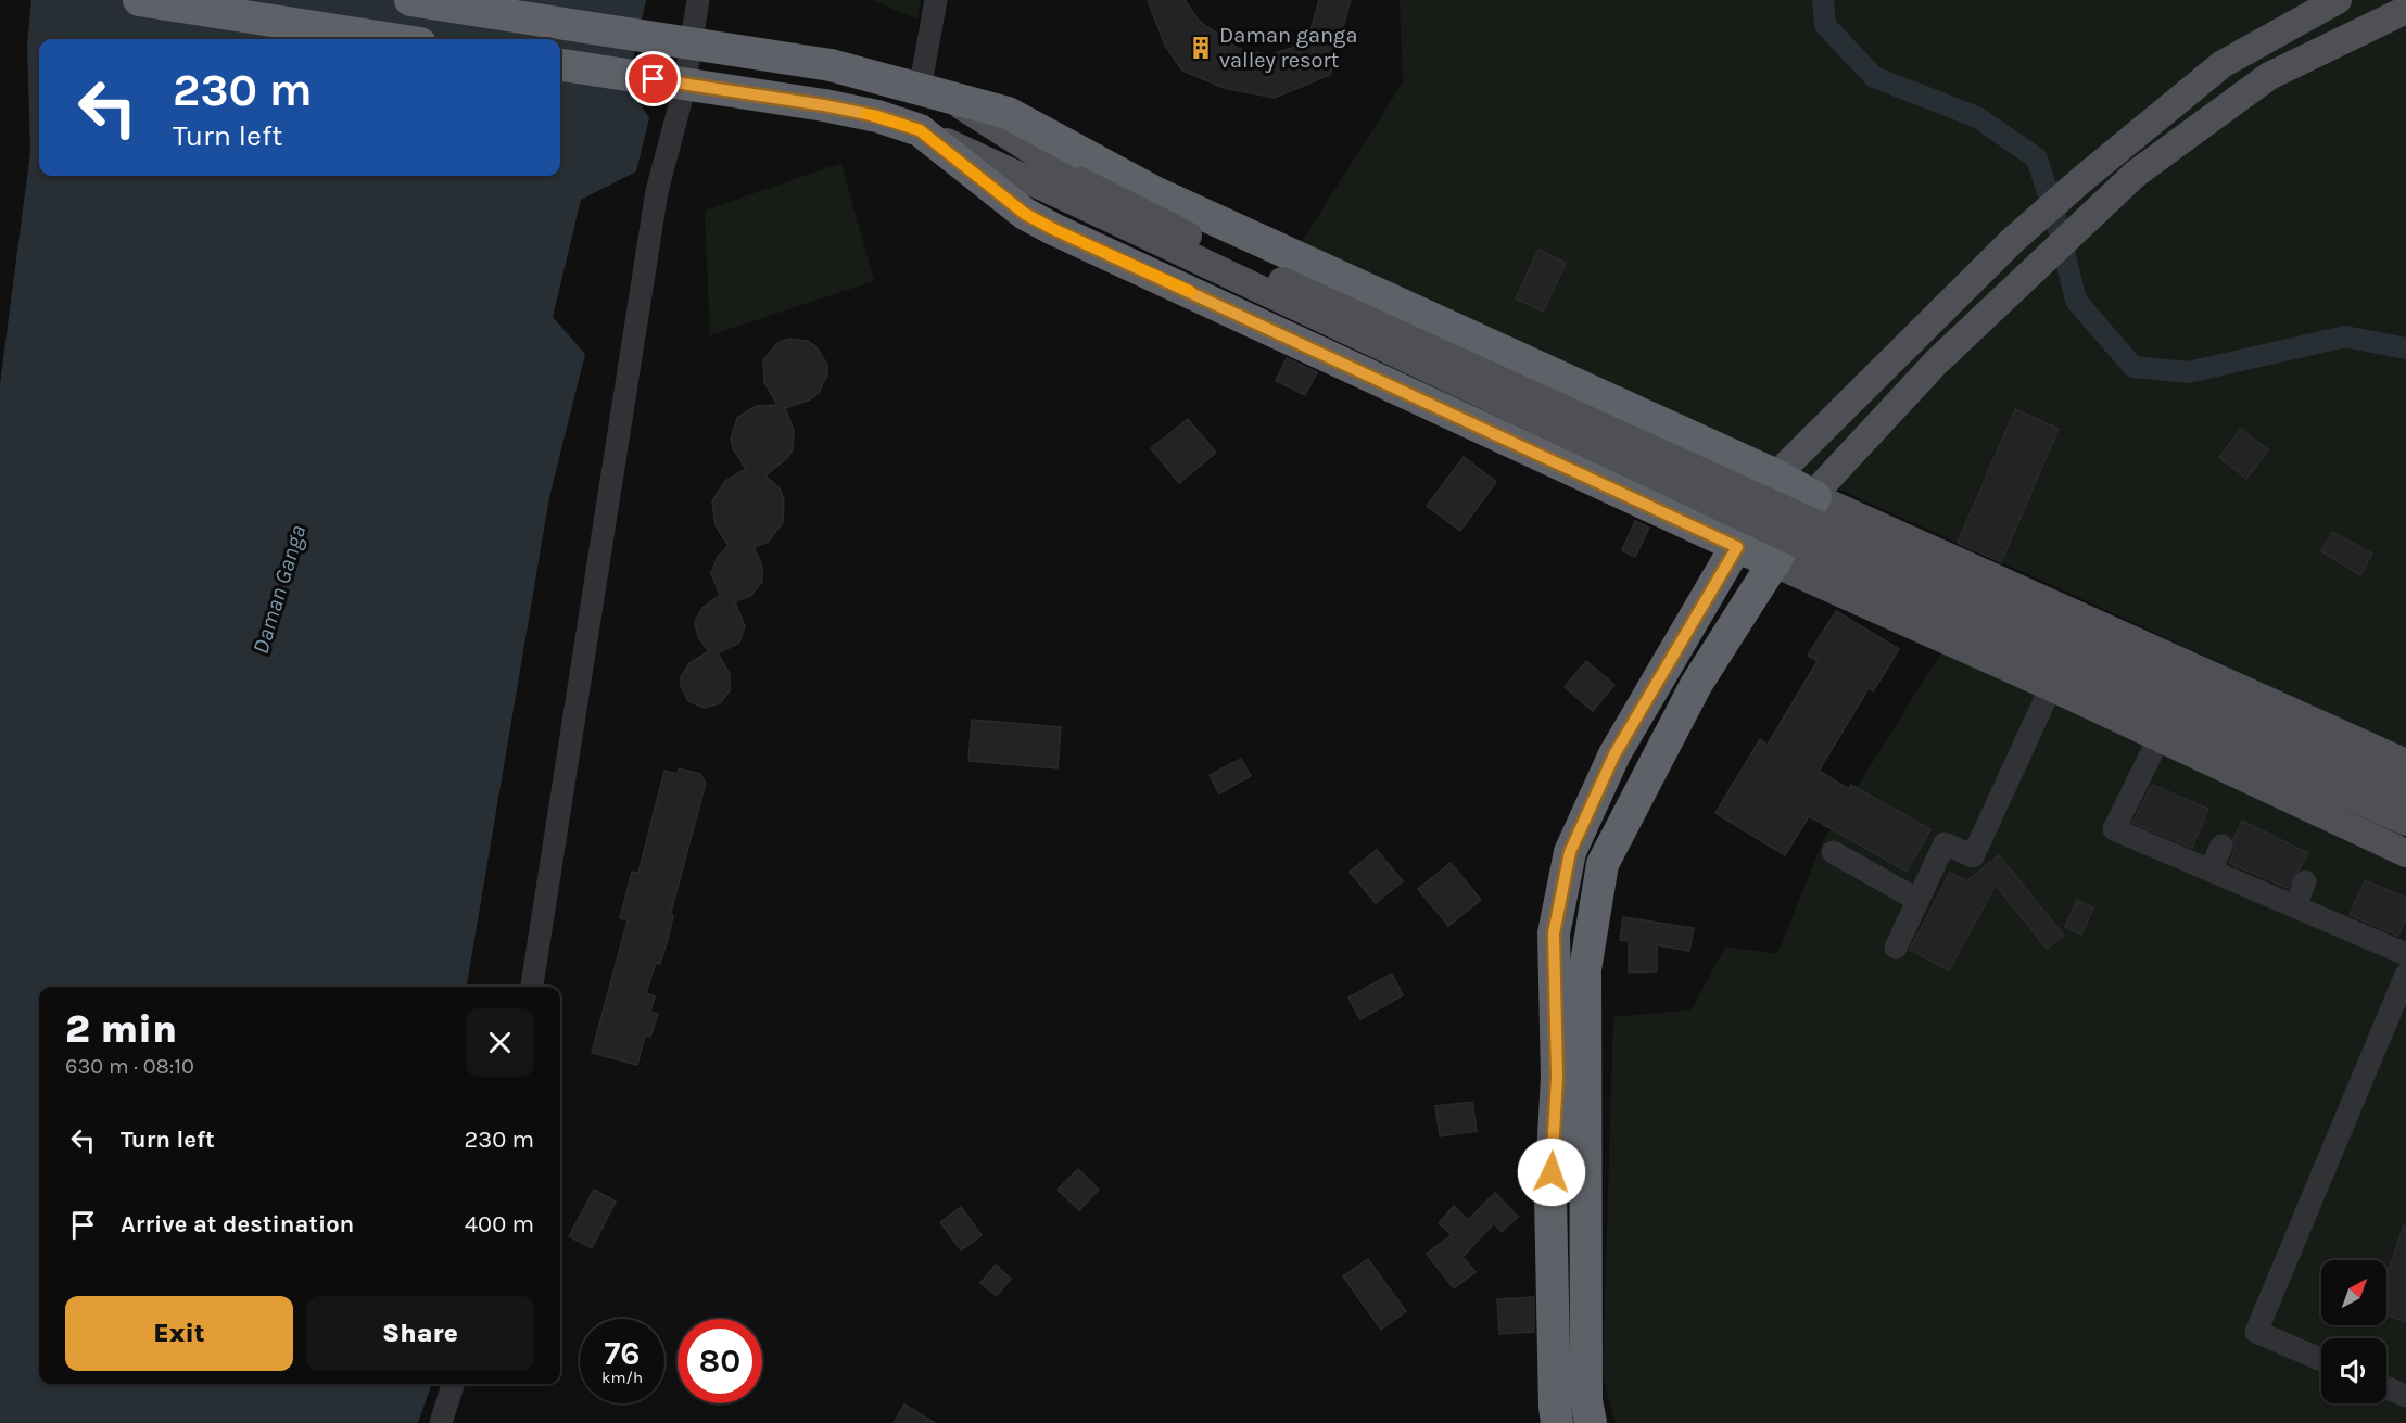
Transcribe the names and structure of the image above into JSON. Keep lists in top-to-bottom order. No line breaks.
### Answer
{"water":["Daman Ganga"],"places":{"building":["Daman ganga valley resort"]},"north":"top right","page":{"turn":["230 m","Turn left"],"heading":["2 min","630 m · 08:10"],"list":[{"name":"Turn left","value":"230 m"},{"name":"Arrive at destination","value":"400 m"}],"buttons":["Exit","Share"],"speed":"76 km/h","limit":"80"}}
